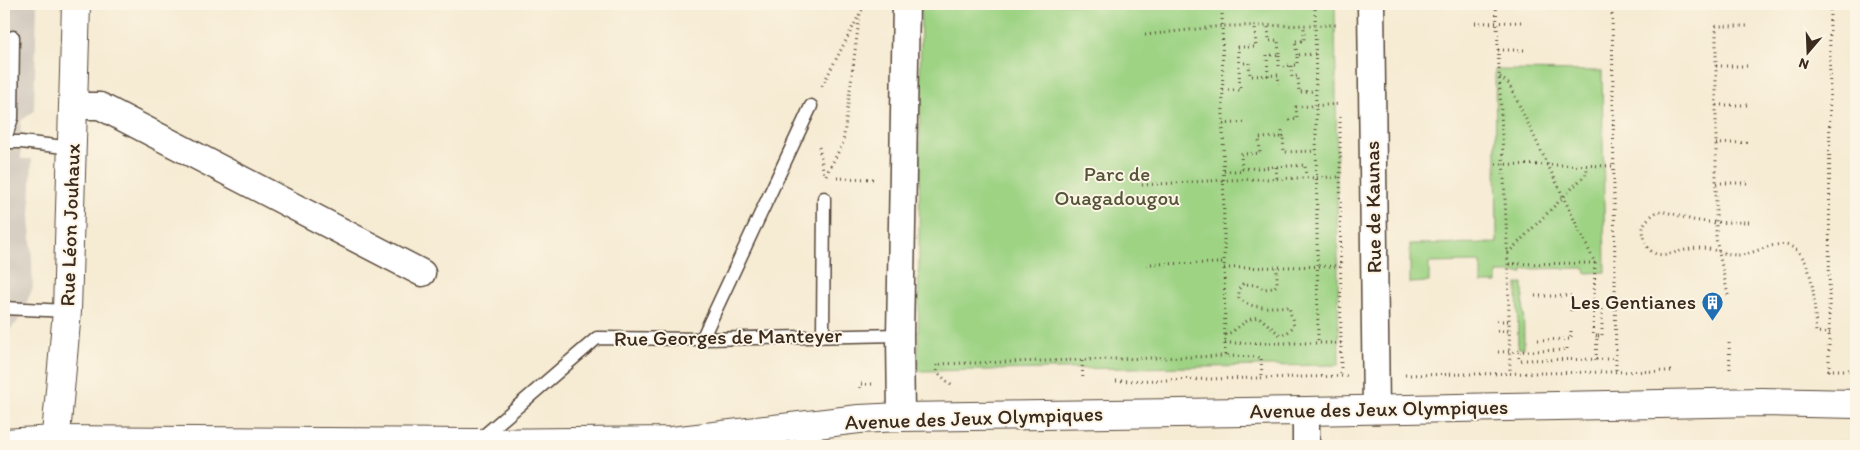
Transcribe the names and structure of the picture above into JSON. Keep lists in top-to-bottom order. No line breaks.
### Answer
{"streets":{"main road":["Rue Léon Jouhaux","Avenue des Jeux Olympiques"],"street":["Rue de Kaunas"],"lane":["Rue Georges de Manteyer"]},"crossings":[["Rue de Kaunas","Avenue des Jeux Olympiques"],["Rue Léon Jouhaux","Avenue des Jeux Olympiques"],["Rue Georges de Manteyer","Avenue des Jeux Olympiques"]],"parks":["Parc de Ouagadougou"],"places":{"building":["Les Gentianes"]},"north":"bottom"}
